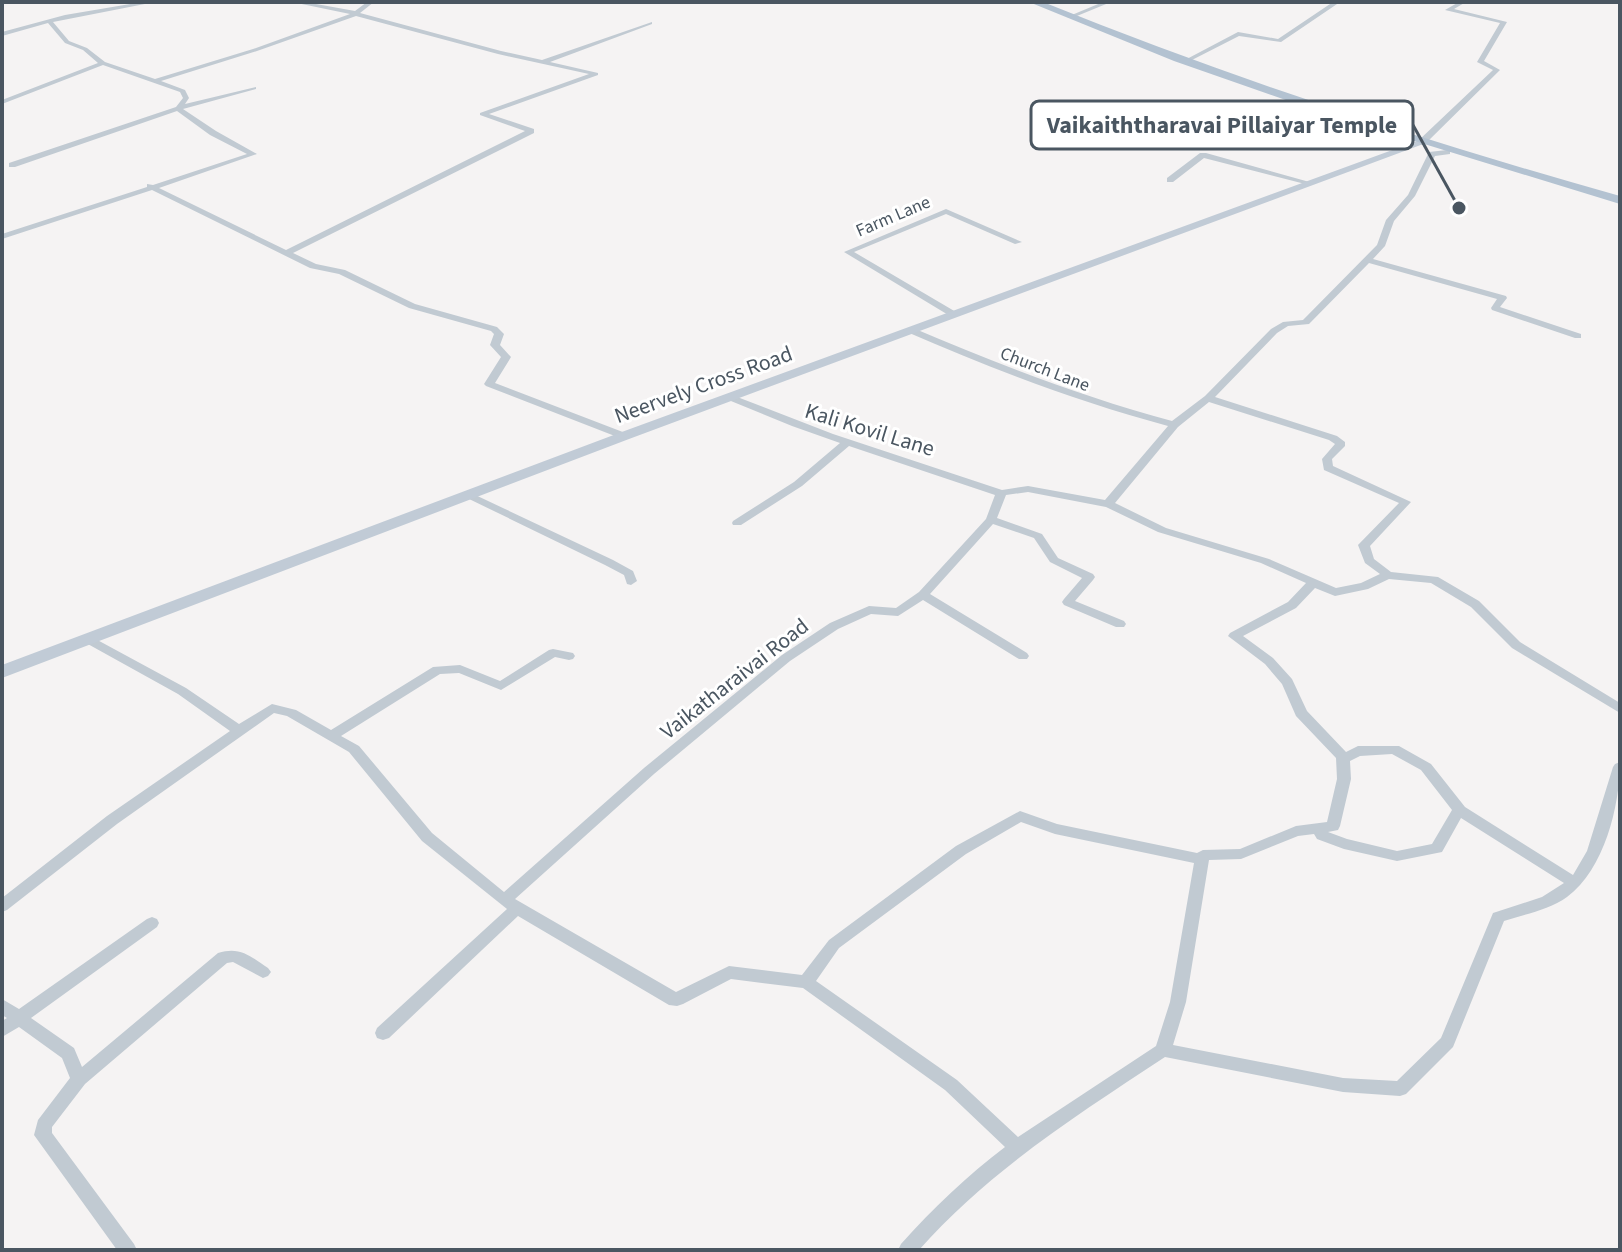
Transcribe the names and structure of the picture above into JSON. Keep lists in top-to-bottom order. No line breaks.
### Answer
{"streets":{"street":["Farm Lane","Church Lane","Neervely Cross Road","Kali Kovil Lane","Vaikatharaivai Road"]},"crossings":[["Farm Lane","Neervely Cross Road"],["Church Lane","Neervely Cross Road"],["Neervely Cross Road","Kali Kovil Lane"],["Kali Kovil Lane","Vaikatharaivai Road"]],"places":["Vaikaiththaravai Pillaiyar Temple"]}
